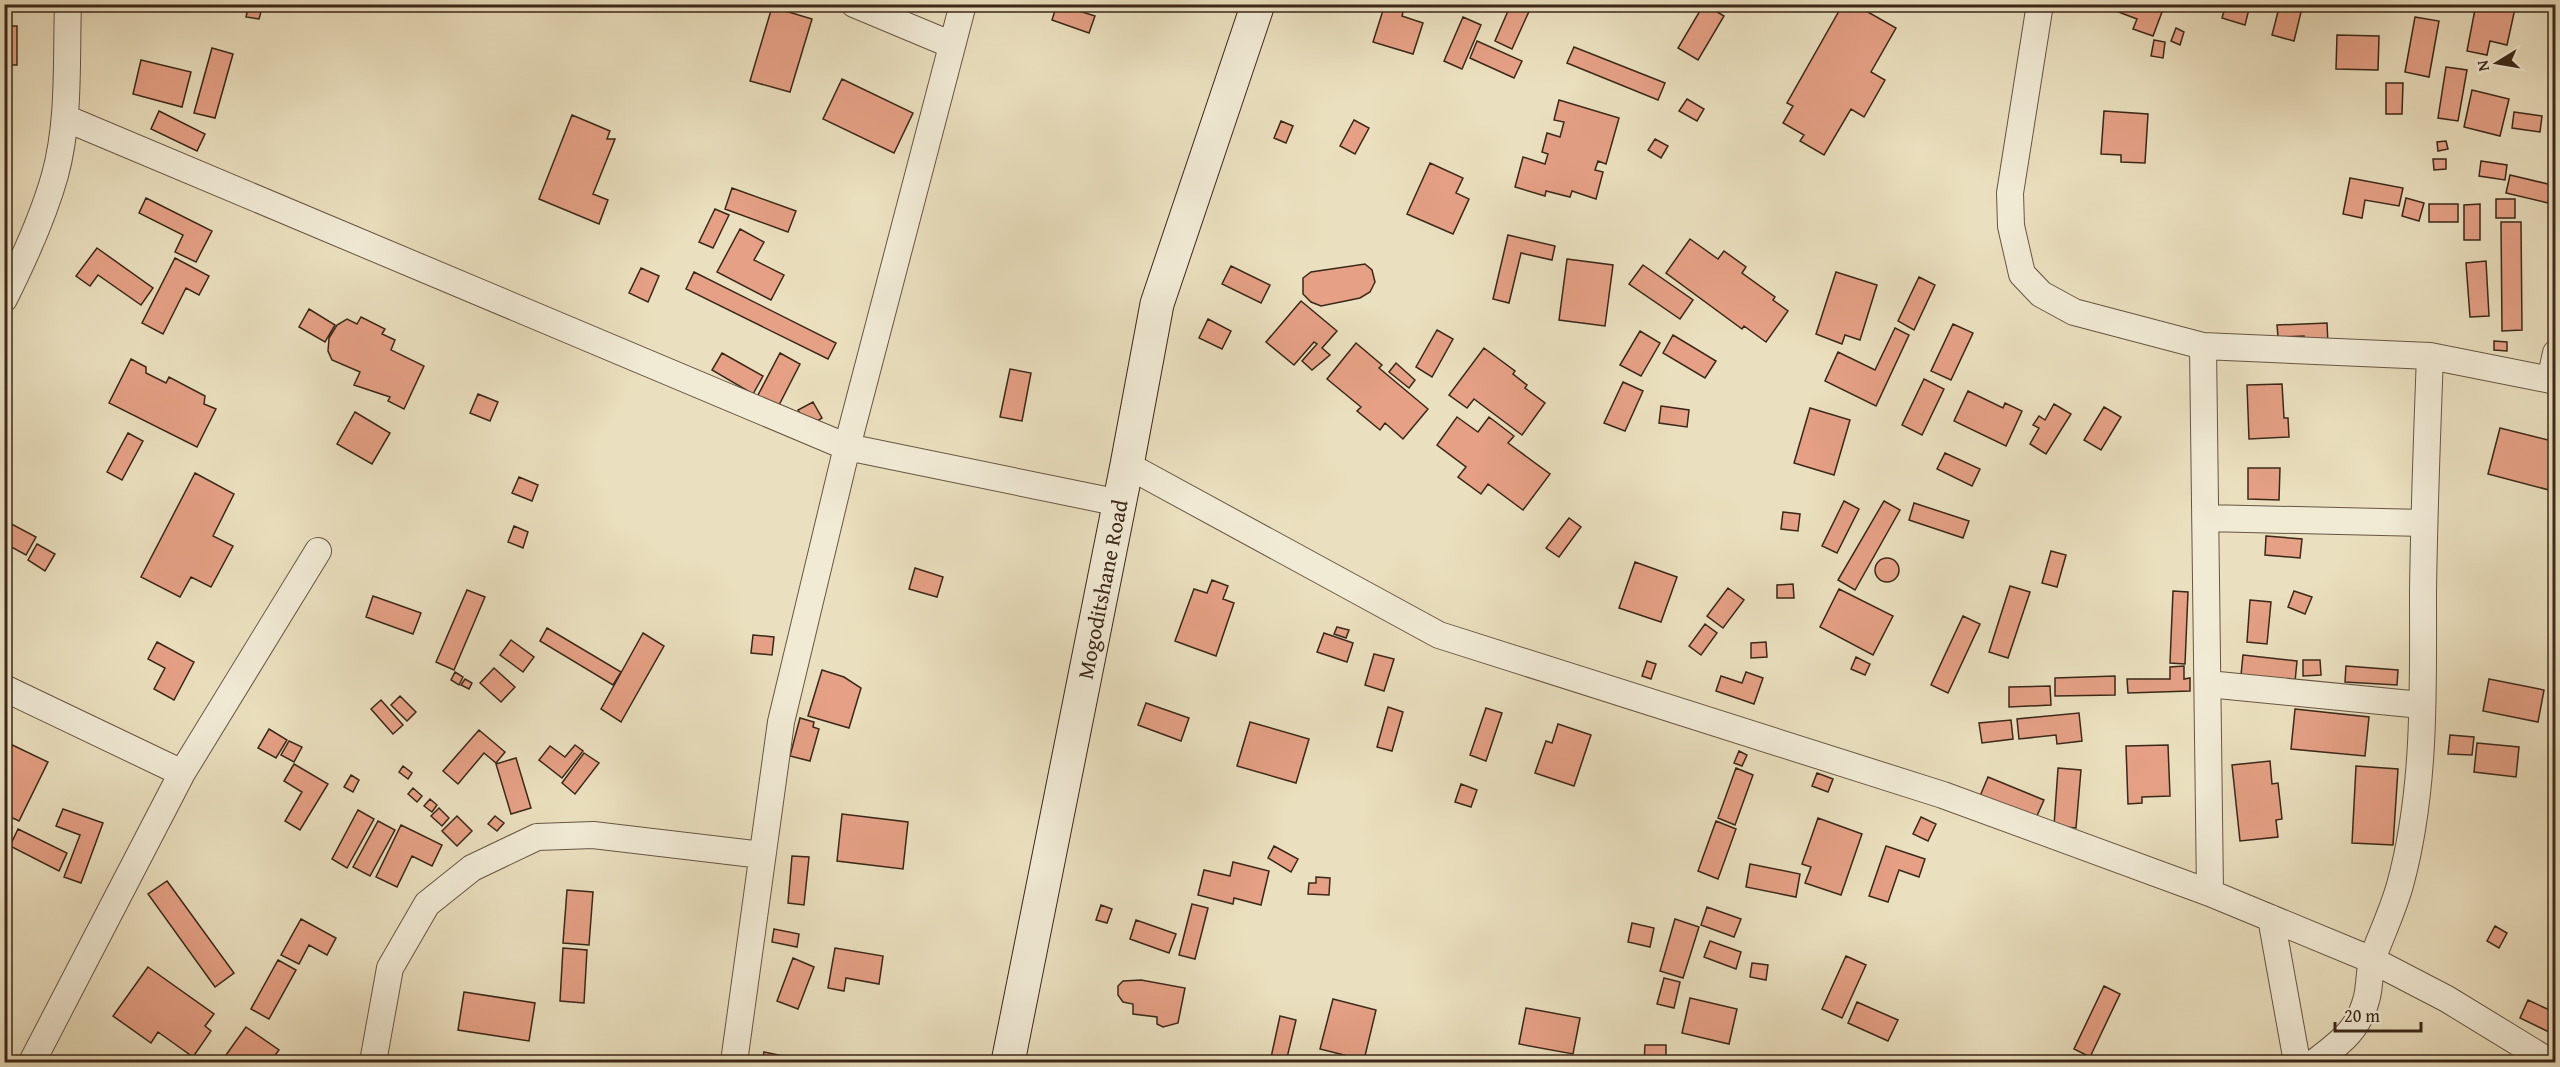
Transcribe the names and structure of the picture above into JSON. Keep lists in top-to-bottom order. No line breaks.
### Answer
{"streets":{"main road":["Mogoditshane Road"]},"scale_bar":"20 m","north":"left"}
